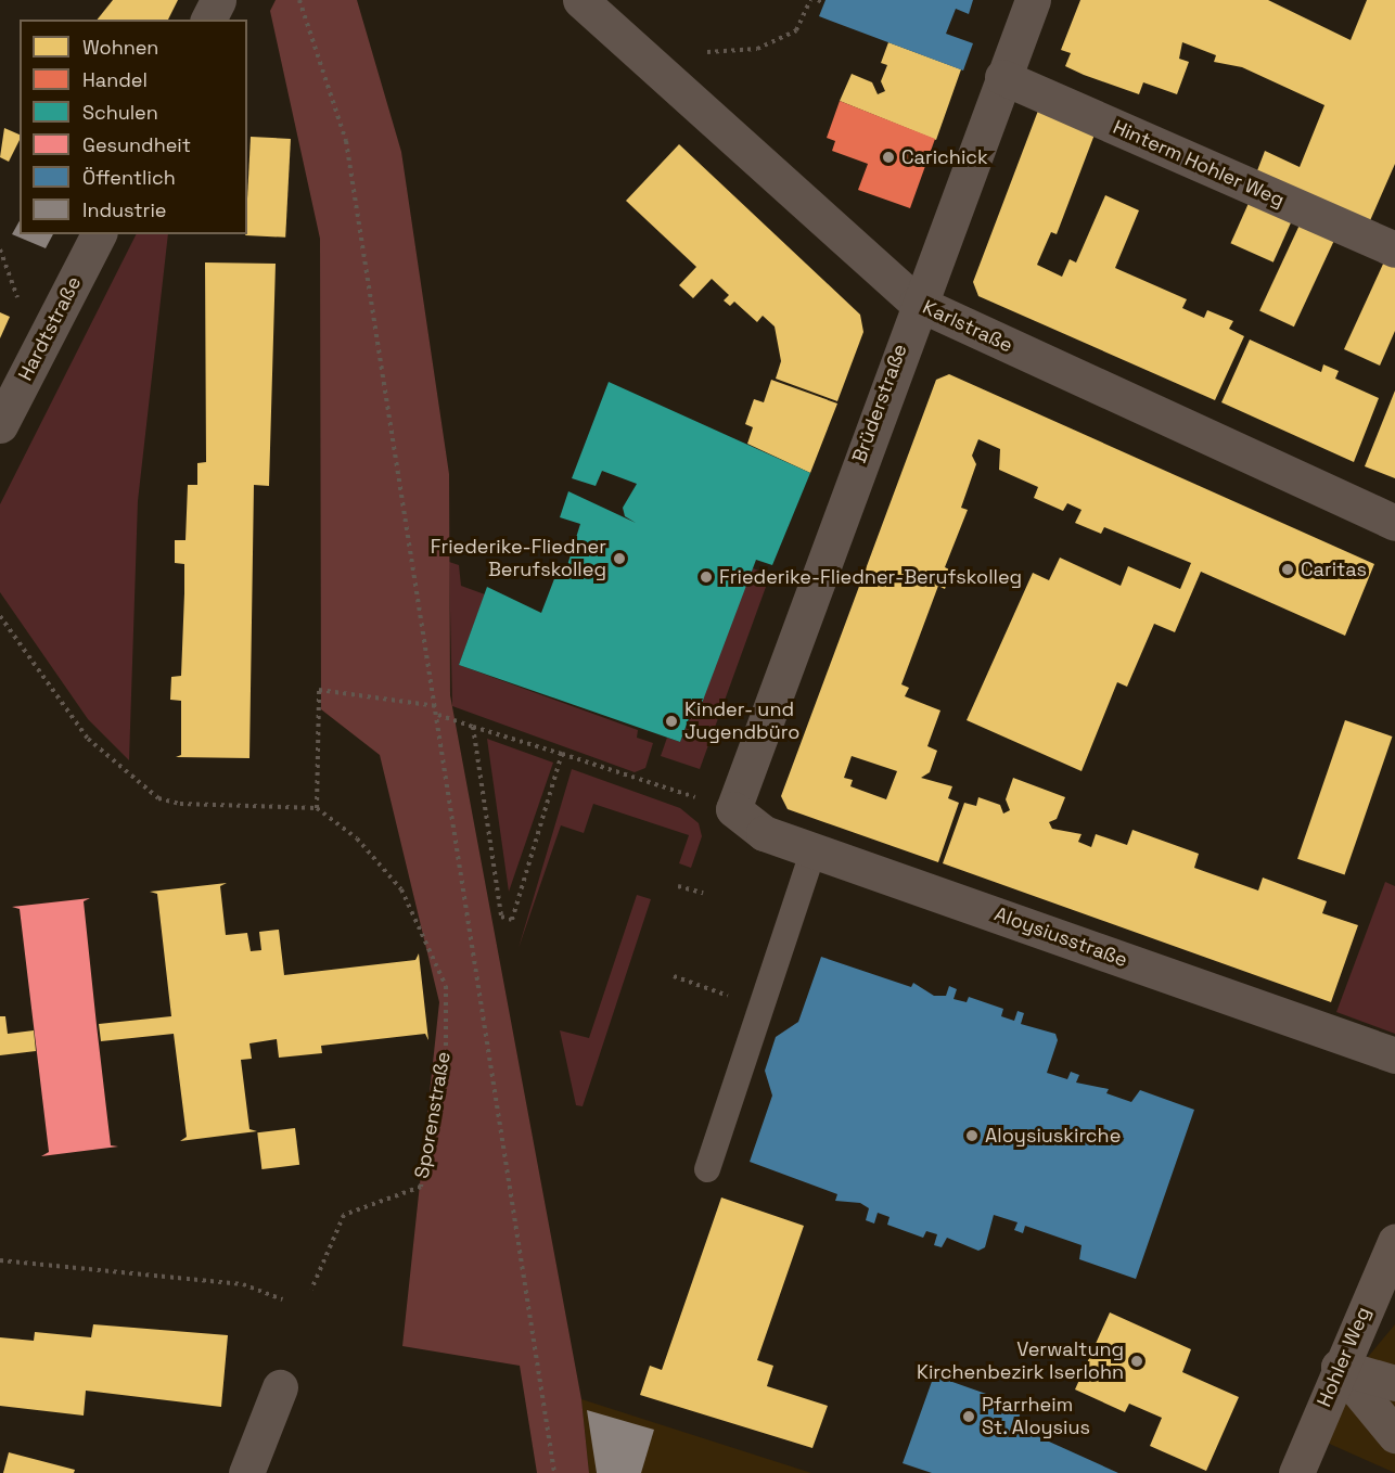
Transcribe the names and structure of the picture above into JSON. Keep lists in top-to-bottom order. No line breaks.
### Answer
{"streets":{"street":["Hinterm Hohler Weg","Karlstraße","Hardtstraße","Brüderstraße","Aloysiusstraße","Hohler Weg"],"path":["Sporenstraße"]},"crossings":[["Hinterm Hohler Weg","Brüderstraße"],["Karlstraße","Brüderstraße"],["Brüderstraße","Aloysiusstraße"]],"places":["Carichick","Friederike-Fliedner Berufskolleg","Caritas","Friederike-Fliedner-Berufskolleg","Kinder- und Jugendbüro","Aloysiuskirche","Verwaltung Kirchenbezirk Iserlohn","Pfarrheim St. Aloysius"],"legend":["Wohnen","Handel","Schulen","Gesundheit","Öffentlich","Industrie"]}
